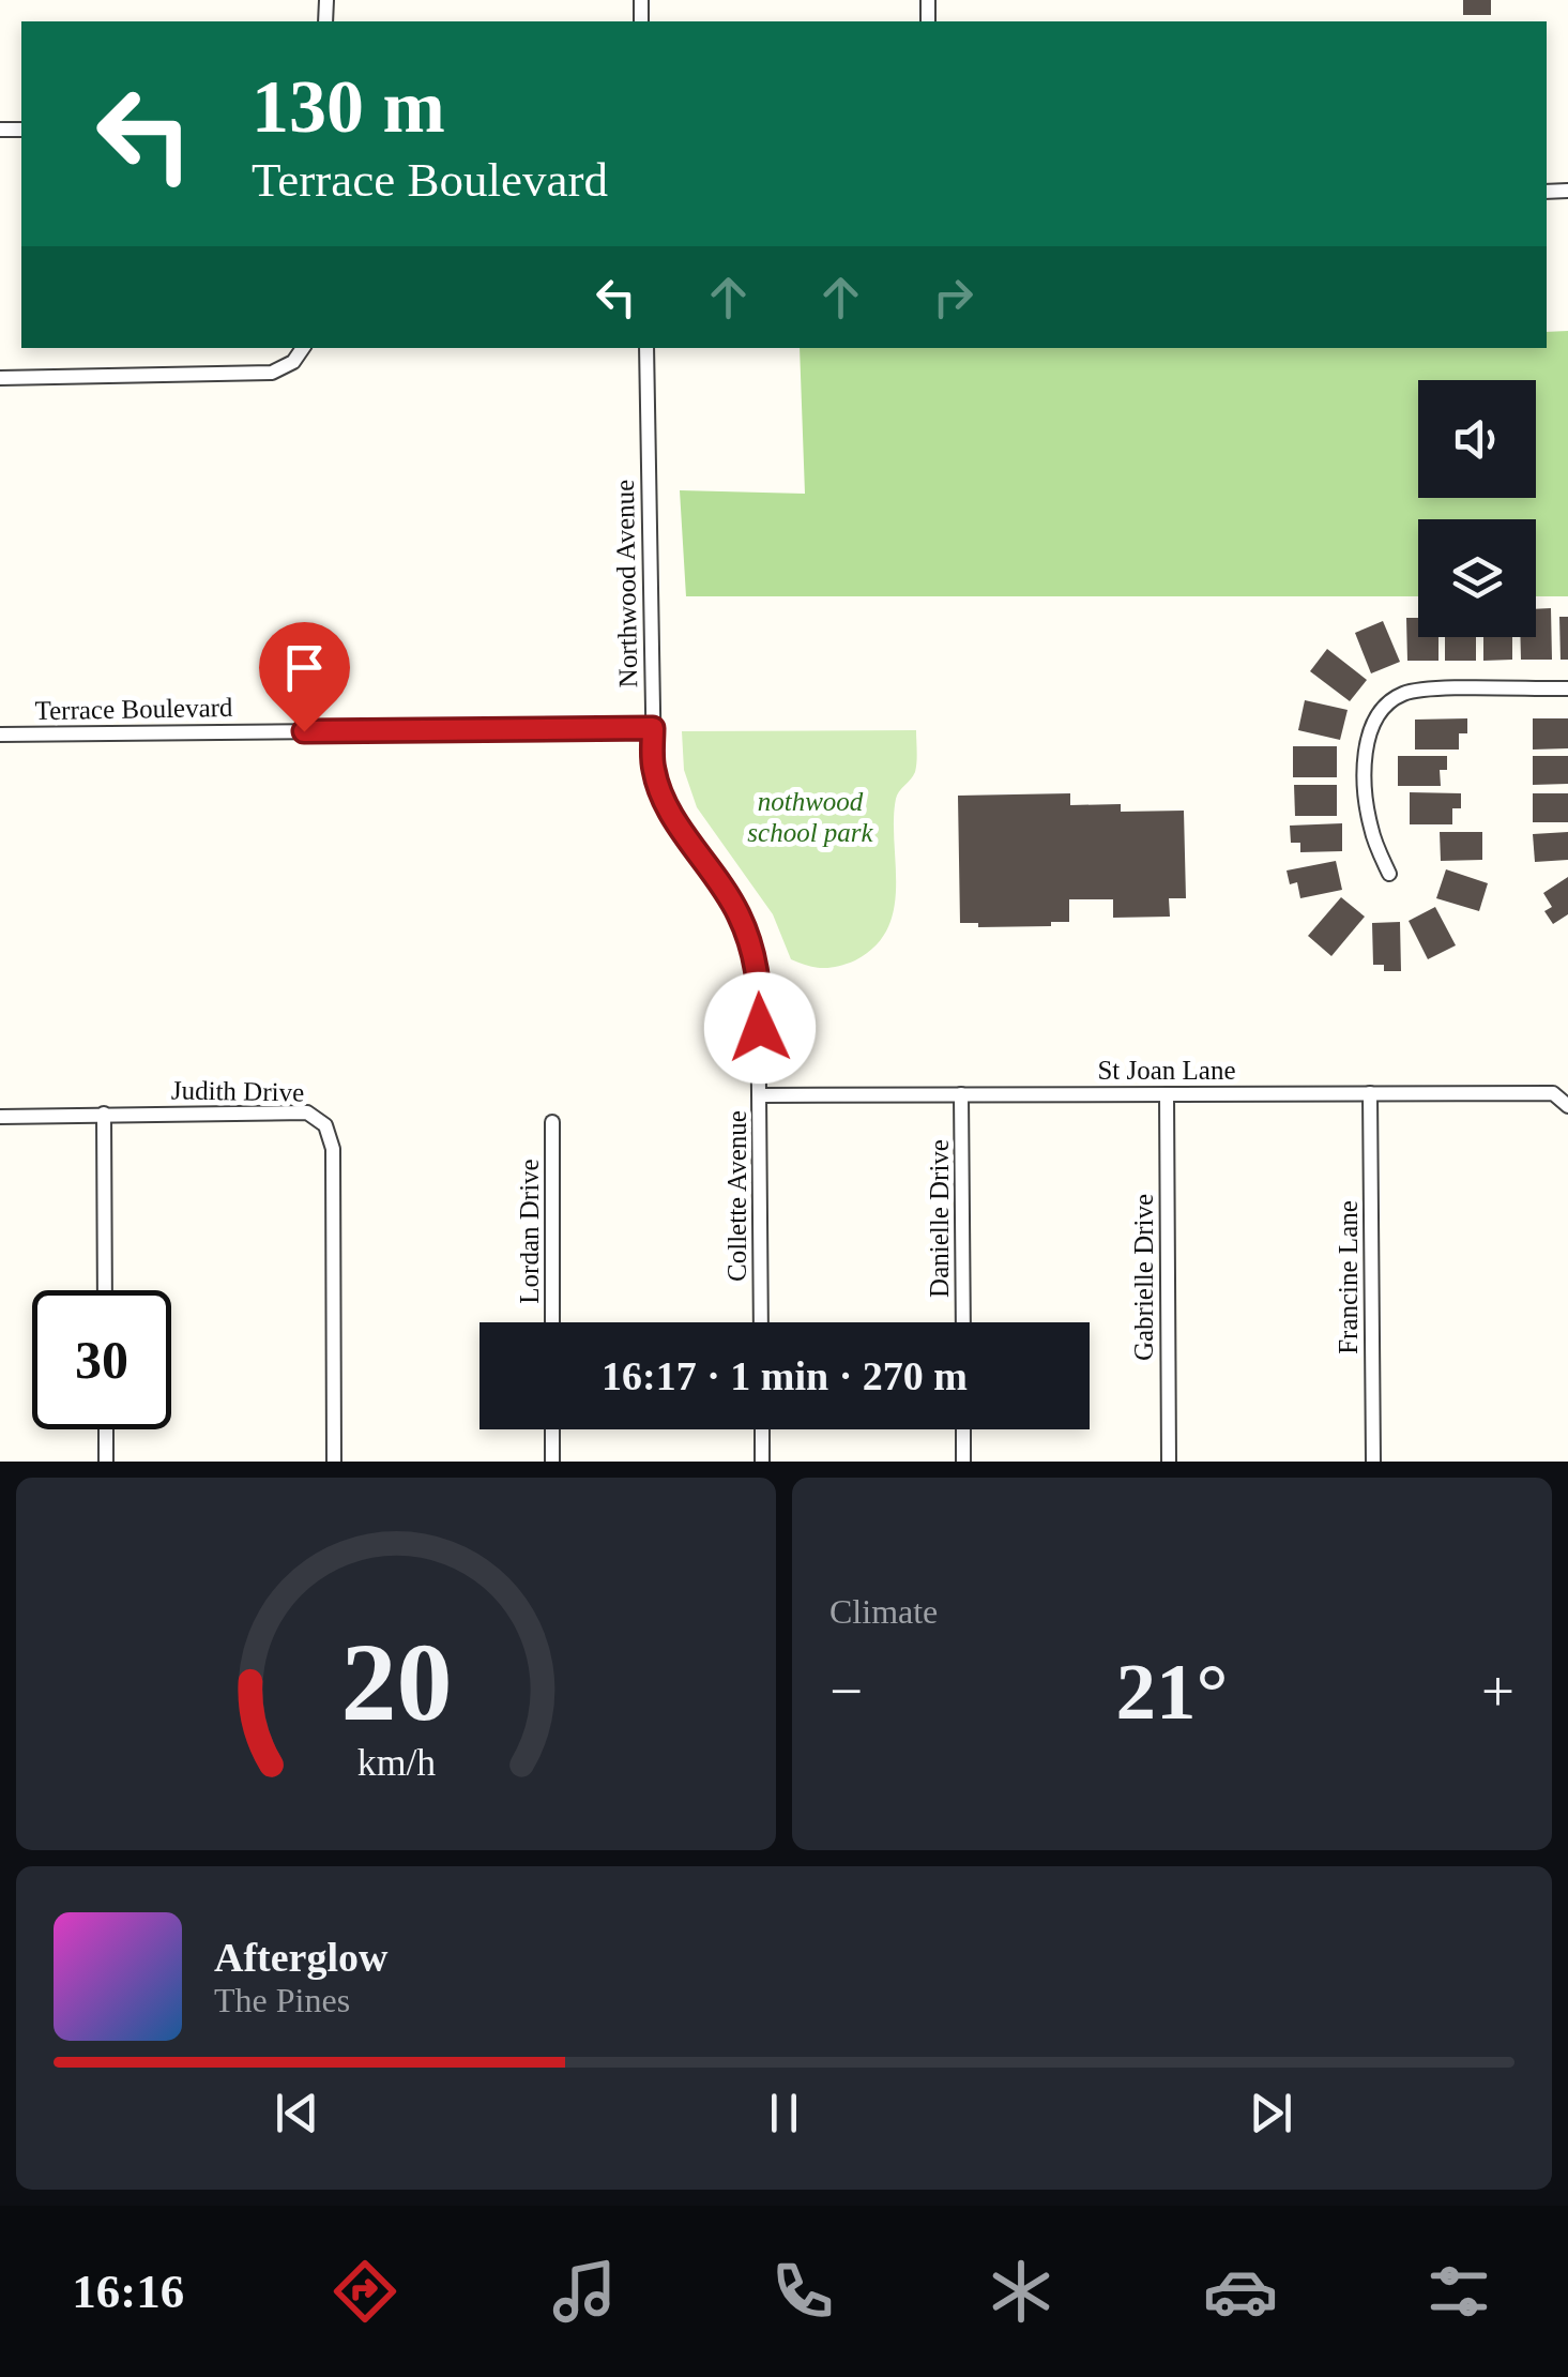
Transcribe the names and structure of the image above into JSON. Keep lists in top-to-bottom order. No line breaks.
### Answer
{"streets":{"street":["Northwood Avenue","Terrace Boulevard","St Joan Lane","Judith Drive","Collette Avenue","Danielle Drive","Lordan Drive","Gabrielle Drive","Francine Lane"]},"crossings":[["Northwood Avenue","Terrace Boulevard"],["Northwood Avenue","Collette Avenue"],["St Joan Lane","Collette Avenue"],["St Joan Lane","Danielle Drive"],["St Joan Lane","Gabrielle Drive"],["St Joan Lane","Francine Lane"]],"parks":["nothwood school park"],"page":{"turn":["130 m","Terrace Boulevard"],"limit":"30","trip":"16:17 · 1 min · 270 m","tile":"Climate","heat":["−","21°","+"],"song":["Afterglow","The Pines"],"tabs":"16:16","gauge":["20","km/h"]}}
